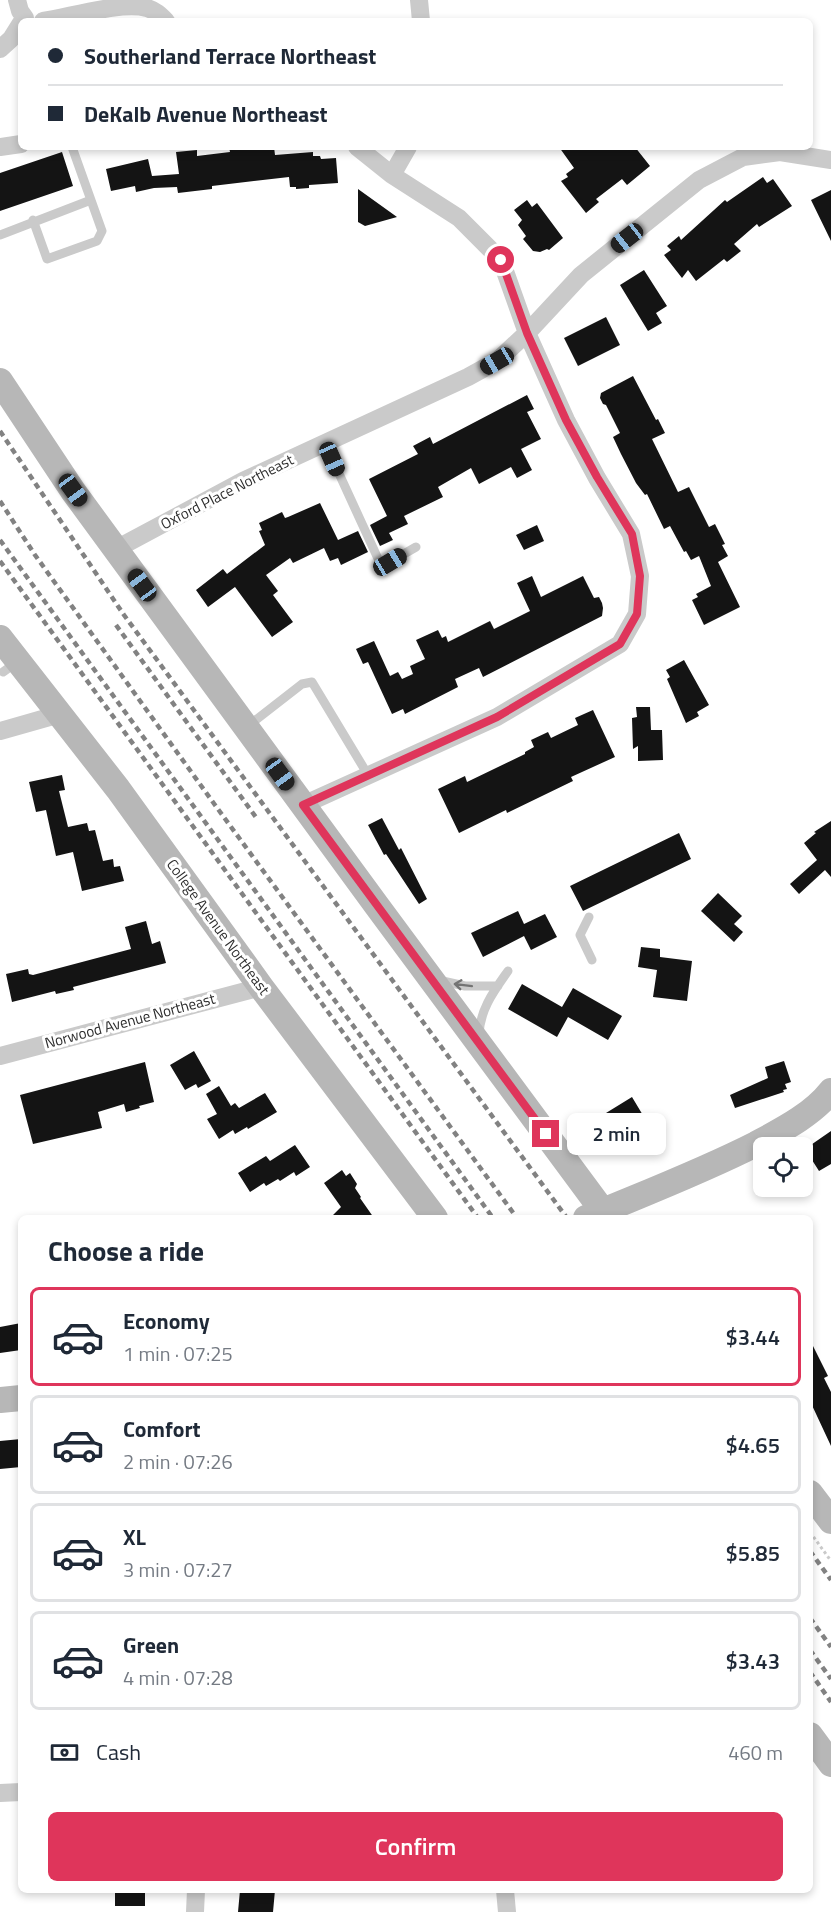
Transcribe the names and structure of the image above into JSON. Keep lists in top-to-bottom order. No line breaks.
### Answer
{"streets":{"main road":["College Avenue Northeast"],"street":["Oxford Place Northeast","Norwood Avenue Northeast"]},"crossings":[["College Avenue Northeast","Norwood Avenue Northeast"]],"page":{"banner":["Southerland Terrace Northeast","DeKalb Avenue Northeast"],"bubble":"2 min","heading":"Choose a ride","list":[{"name":"Economy","note":"1 min · 07:25","value":"$3.44"},{"name":"Comfort","note":"2 min · 07:26","value":"$4.65"},{"name":"XL","note":"3 min · 07:27","value":"$5.85"},{"name":"Green","note":"4 min · 07:28","value":"$3.43"}],"pay":["Cash","460 m"],"buttons":"Confirm"}}
